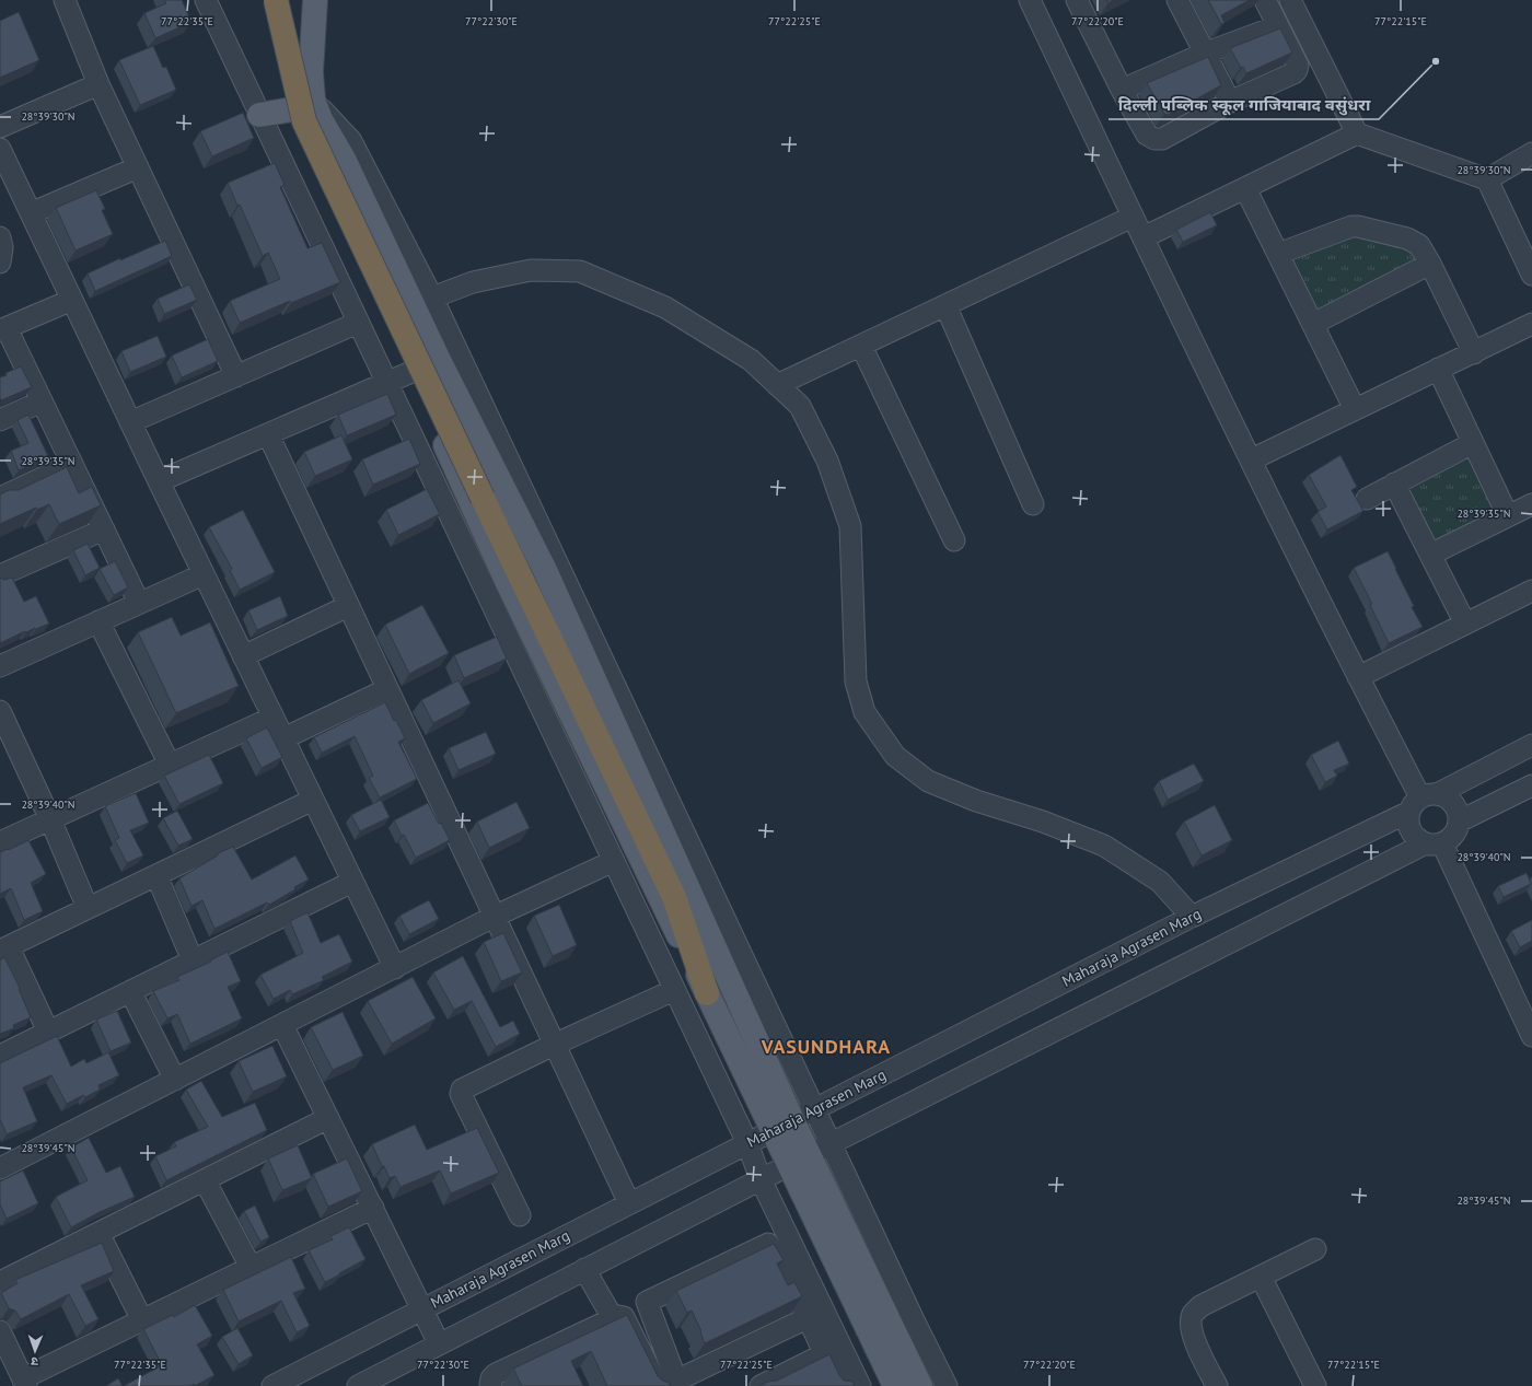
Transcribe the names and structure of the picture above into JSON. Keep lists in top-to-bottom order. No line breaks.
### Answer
{"streets":{"street":["Maharaja Agrasen Marg"]},"districts":["VASUNDHARA"],"places":["दिल्ली पब्लिक स्कूल गाजियाबाद वसुंधरा"],"north":"bottom","coordinates":["77°22'35\"E","77°22'30\"E","77°22'25\"E","77°22'20\"E","77°22'15\"E","28°39'30\"N","28°39'35\"N","28°39'40\"N","28°39'45\"N"]}
